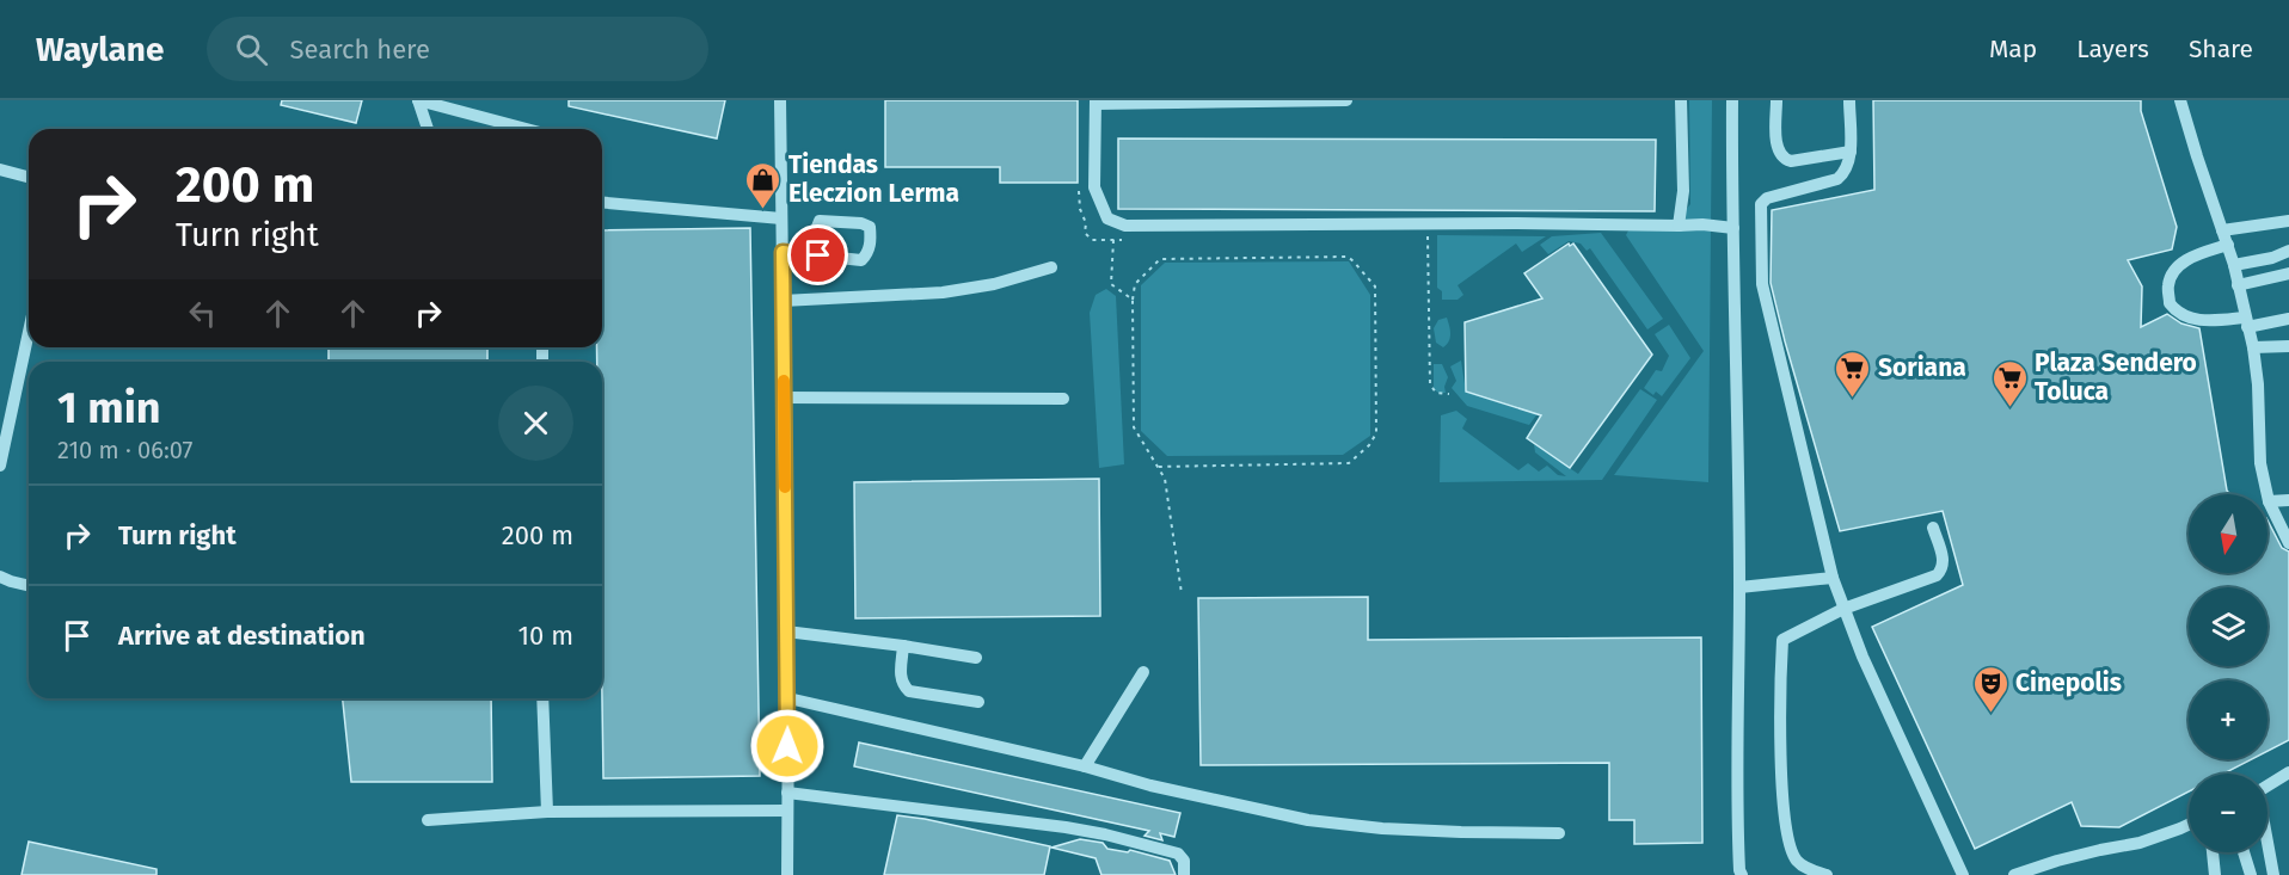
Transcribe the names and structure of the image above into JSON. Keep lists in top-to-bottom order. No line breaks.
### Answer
{"places":{"shop":["Tiendas Eleczion Lerma"],"supermarket":["Soriana","Plaza Sendero Toluca"],"theatre":["Cinepolis"]},"north":"bottom","page":{"header":"Waylane","search":"Search here","nav":["Map","Layers","Share"],"turn":["200 m","Turn right"],"heading":["1 min","210 m · 06:07"],"list":[{"name":"Turn right","value":"200 m"},{"name":"Arrive at destination","value":"10 m"}],"map_buttons":["+","−"]}}
